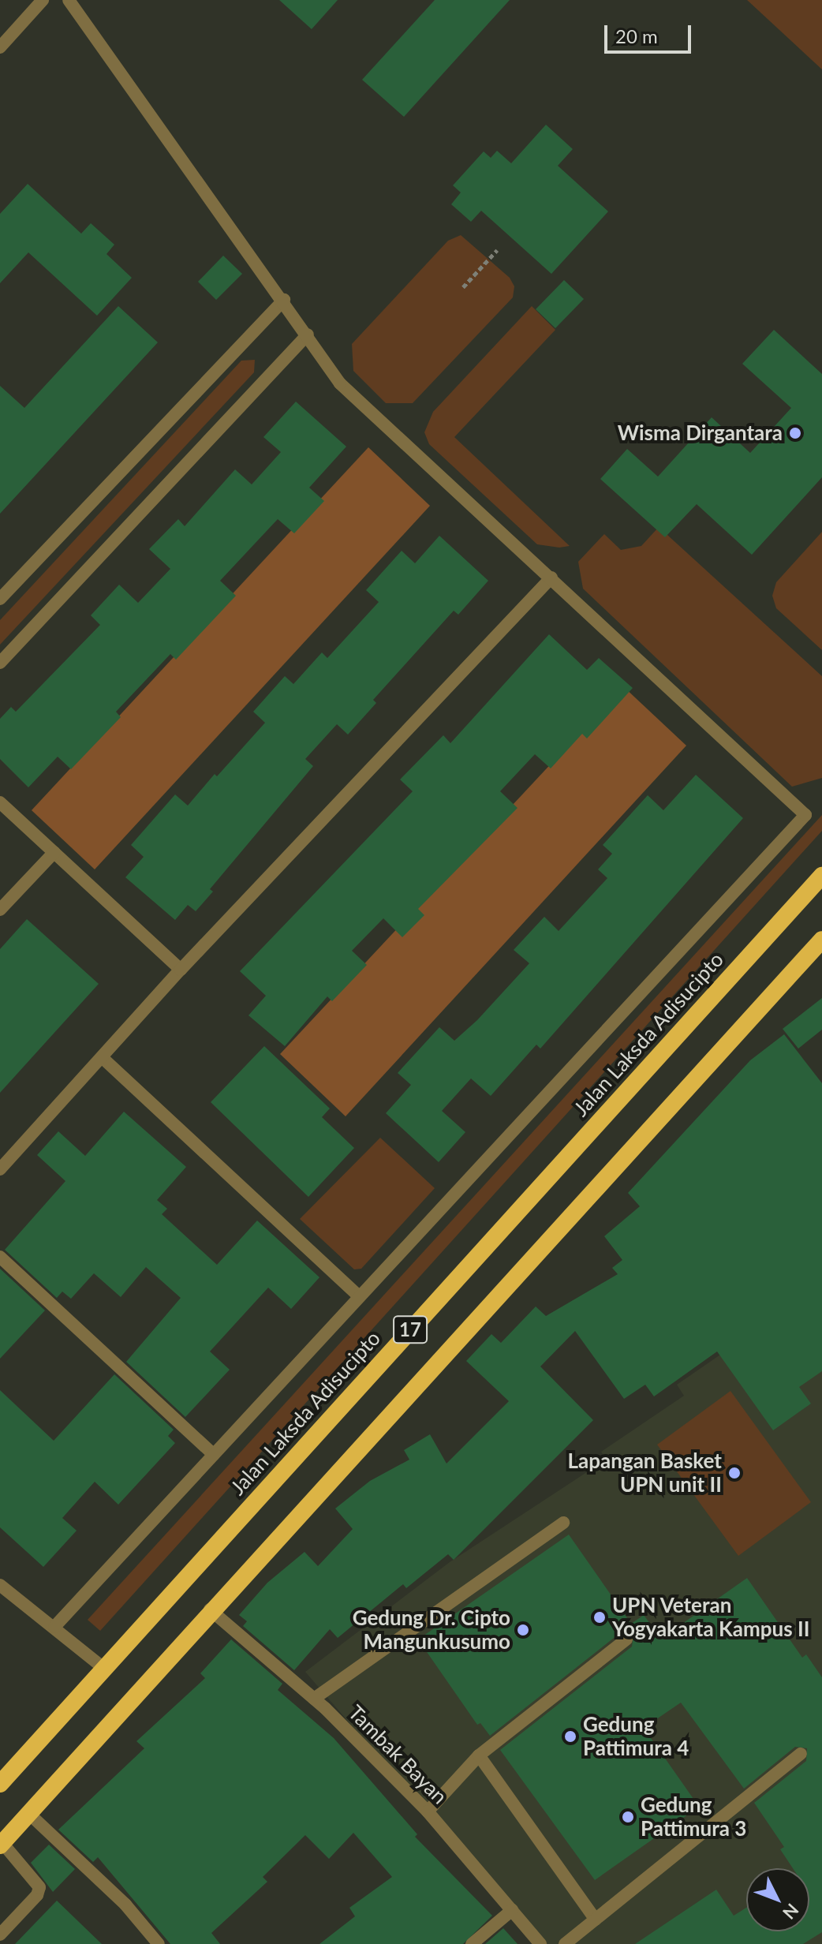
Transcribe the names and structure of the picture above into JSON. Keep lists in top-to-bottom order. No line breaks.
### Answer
{"streets":{"highway":["Jalan Laksda Adisucipto","17"],"street":["Tambak Bayan"]},"crossings":[["17","Tambak Bayan"]],"places":["Wisma Dirgantara","Lapangan Basket UPN unit II","UPN Veteran Yogyakarta Kampus II","Gedung Dr. Cipto Mangunkusumo","Gedung Pattimura 4","Gedung Pattimura 3"],"scale_bar":"20 m","north":"bottom right"}
